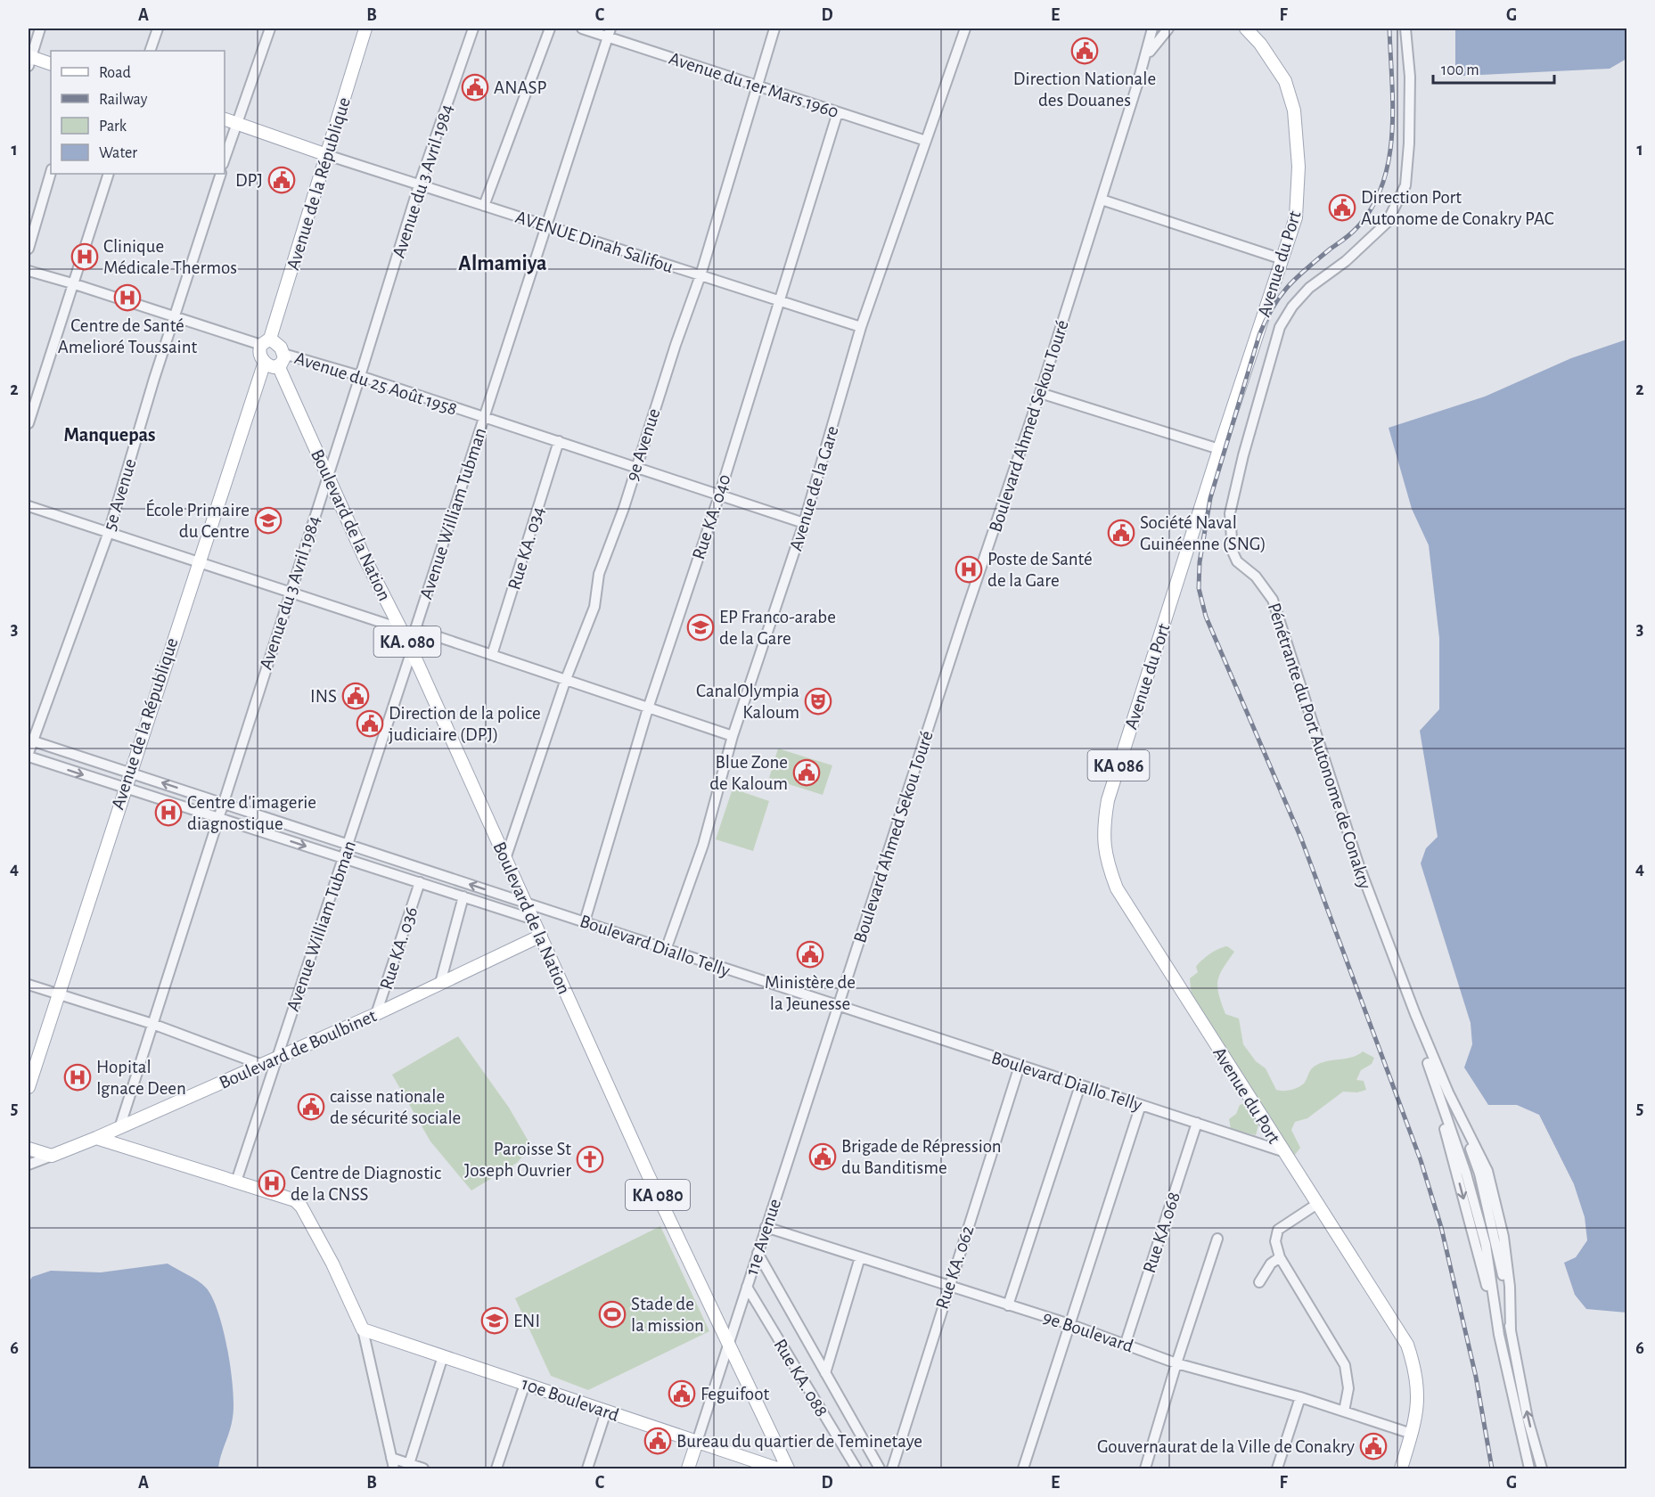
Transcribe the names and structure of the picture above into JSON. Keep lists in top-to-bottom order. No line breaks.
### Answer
{"streets":{"main road":["Avenue de la République","Avenue du Port","Boulevard de la Nation","KA. 080","KA 086","Boulevard de Boulbinet","KA 080","11e Avenue","10e Boulevard"],"street":["Avenue du 1er Mars 1960","Avenue du 3 Avril 1984","AVENUE Dinah Salifou","Avenue du 25 Août 1958","Boulevard Ahmed Sekou Touré","9e Avenue","Avenue de la Gare","5e Avenue","Avenue William Tubman","Rue KA. 040","Rue KA. 034","Pénétrante du Port Autonome de Conakry","Boulevard Diallo Telly","Rue KA. 036","Rue KA.068","Rue KA. 062","9e Boulevard","Rue KA. 088"]},"crossings":[["Avenue du 1er Mars 1960","9e Avenue"],["Avenue du 1er Mars 1960","Avenue de la Gare"],["Avenue du 1er Mars 1960","Avenue William Tubman"],["Avenue du 1er Mars 1960","Rue KA. 040"],["Avenue du 3 Avril 1984","AVENUE Dinah Salifou"],["Avenue du 3 Avril 1984","Avenue du 25 Août 1958"],["Avenue du 3 Avril 1984","Boulevard de la Nation"],["Avenue du 3 Avril 1984","Boulevard Diallo Telly"],["Avenue du 3 Avril 1984","Boulevard de Boulbinet"],["Avenue de la République","AVENUE Dinah Salifou"],["Avenue de la République","Avenue du 25 Août 1958"],["Avenue de la République","Boulevard de la Nation"],["Avenue de la République","Boulevard Diallo Telly"],["AVENUE Dinah Salifou","9e Avenue"],["AVENUE Dinah Salifou","Avenue de la Gare"],["AVENUE Dinah Salifou","Avenue William Tubman"],["AVENUE Dinah Salifou","Rue KA. 040"],["Avenue du Port","Boulevard Diallo Telly"],["Avenue du Port","9e Boulevard"],["Avenue du 25 Août 1958","9e Avenue"],["Avenue du 25 Août 1958","Avenue de la Gare"],["Avenue du 25 Août 1958","Avenue William Tubman"],["Avenue du 25 Août 1958","Rue KA. 040"],["Avenue du 25 Août 1958","Boulevard de la Nation"],["Avenue du 25 Août 1958","Rue KA. 034"],["Boulevard Ahmed Sekou Touré","Boulevard Diallo Telly"],["Boulevard Ahmed Sekou Touré","11e Avenue"],["9e Avenue","Boulevard de la Nation"],["Avenue de la Gare","Boulevard Diallo Telly"],["5e Avenue","Boulevard Diallo Telly"],["Avenue William Tubman","Boulevard de la Nation"],["Avenue William Tubman","Boulevard Diallo Telly"],["Avenue William Tubman","Boulevard de Boulbinet"],["Rue KA. 040","Boulevard Diallo Telly"],["Boulevard de la Nation","Boulevard Diallo Telly"],["Boulevard de la Nation","Boulevard de Boulbinet"],["Boulevard de la Nation","11e Avenue"],["Boulevard Diallo Telly","Rue KA.068"],["Boulevard Diallo Telly","11e Avenue"],["Boulevard Diallo Telly","Rue KA. 062"],["Rue KA. 036","Boulevard de Boulbinet"],["Rue KA.068","9e Boulevard"],["11e Avenue","9e Boulevard"],["11e Avenue","Rue KA. 088"],["11e Avenue","10e Boulevard"],["Rue KA. 062","9e Boulevard"]],"districts":["Almamiya","Manquepas"],"places":{"public building":["Direction Nationale des Douanes","ANASP","DPJ","Direction Port Autonome de Conakry PAC","Société Naval Guinéenne (SNG)","INS","Direction de la police judiciaire (DPJ)","Blue Zone de Kaloum","Ministère de la Jeunesse","caisse nationale de sécurité sociale","Brigade de Répression du Banditisme","Feguifoot","Bureau du quartier de Teminetaye","Gouvernaurat de la Ville de Conakry"],"hospital":["Clinique Médicale Thermos","Centre de Santé Amelioré Toussaint","Poste de Santé de la Gare","Centre d'imagerie diagnostique","Hopital Ignace Deen","Centre de Diagnostic de la CNSS"],"school or university":["École Primaire du Centre","EP Franco-arabe de la Gare","ENI"],"theatre":["CanalOlympia Kaloum"],"church":["Paroisse St Joseph Ouvrier"],"sports":["Stade de la mission"]},"legend":["Road","Railway","Park","Water"],"scale_bar":"100 m","grid":{"columns":["A","B","C","D","E","F","G"],"rows":["1","2","3","4","5","6"]}}
